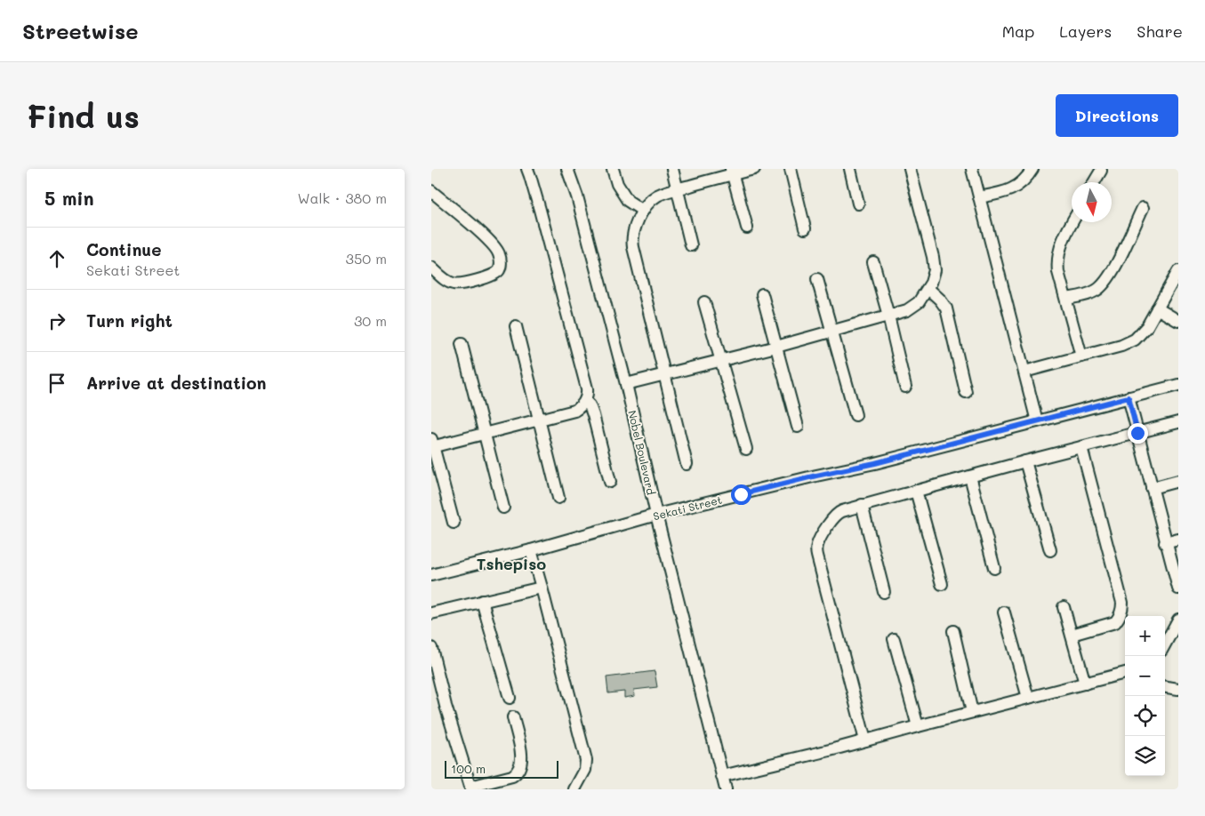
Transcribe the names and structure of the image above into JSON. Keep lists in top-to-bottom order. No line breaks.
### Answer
{"streets":{"street":["Nobel Boulevard","Sekati Street"]},"crossings":[["Nobel Boulevard","Sekati Street"]],"districts":["Tshepiso"],"scale_bar":"100 m","north":"bottom","page":{"header":"Streetwise","nav":["Map","Layers","Share"],"buttons":"Directions","title":"Find us","heading":["5 min","Walk · 380 m"],"list":[["Continue","Sekati Street","350 m"],["Turn right","30 m"],"Arrive at destination"],"map_buttons":["+","−"],"scale":"100 m"}}
